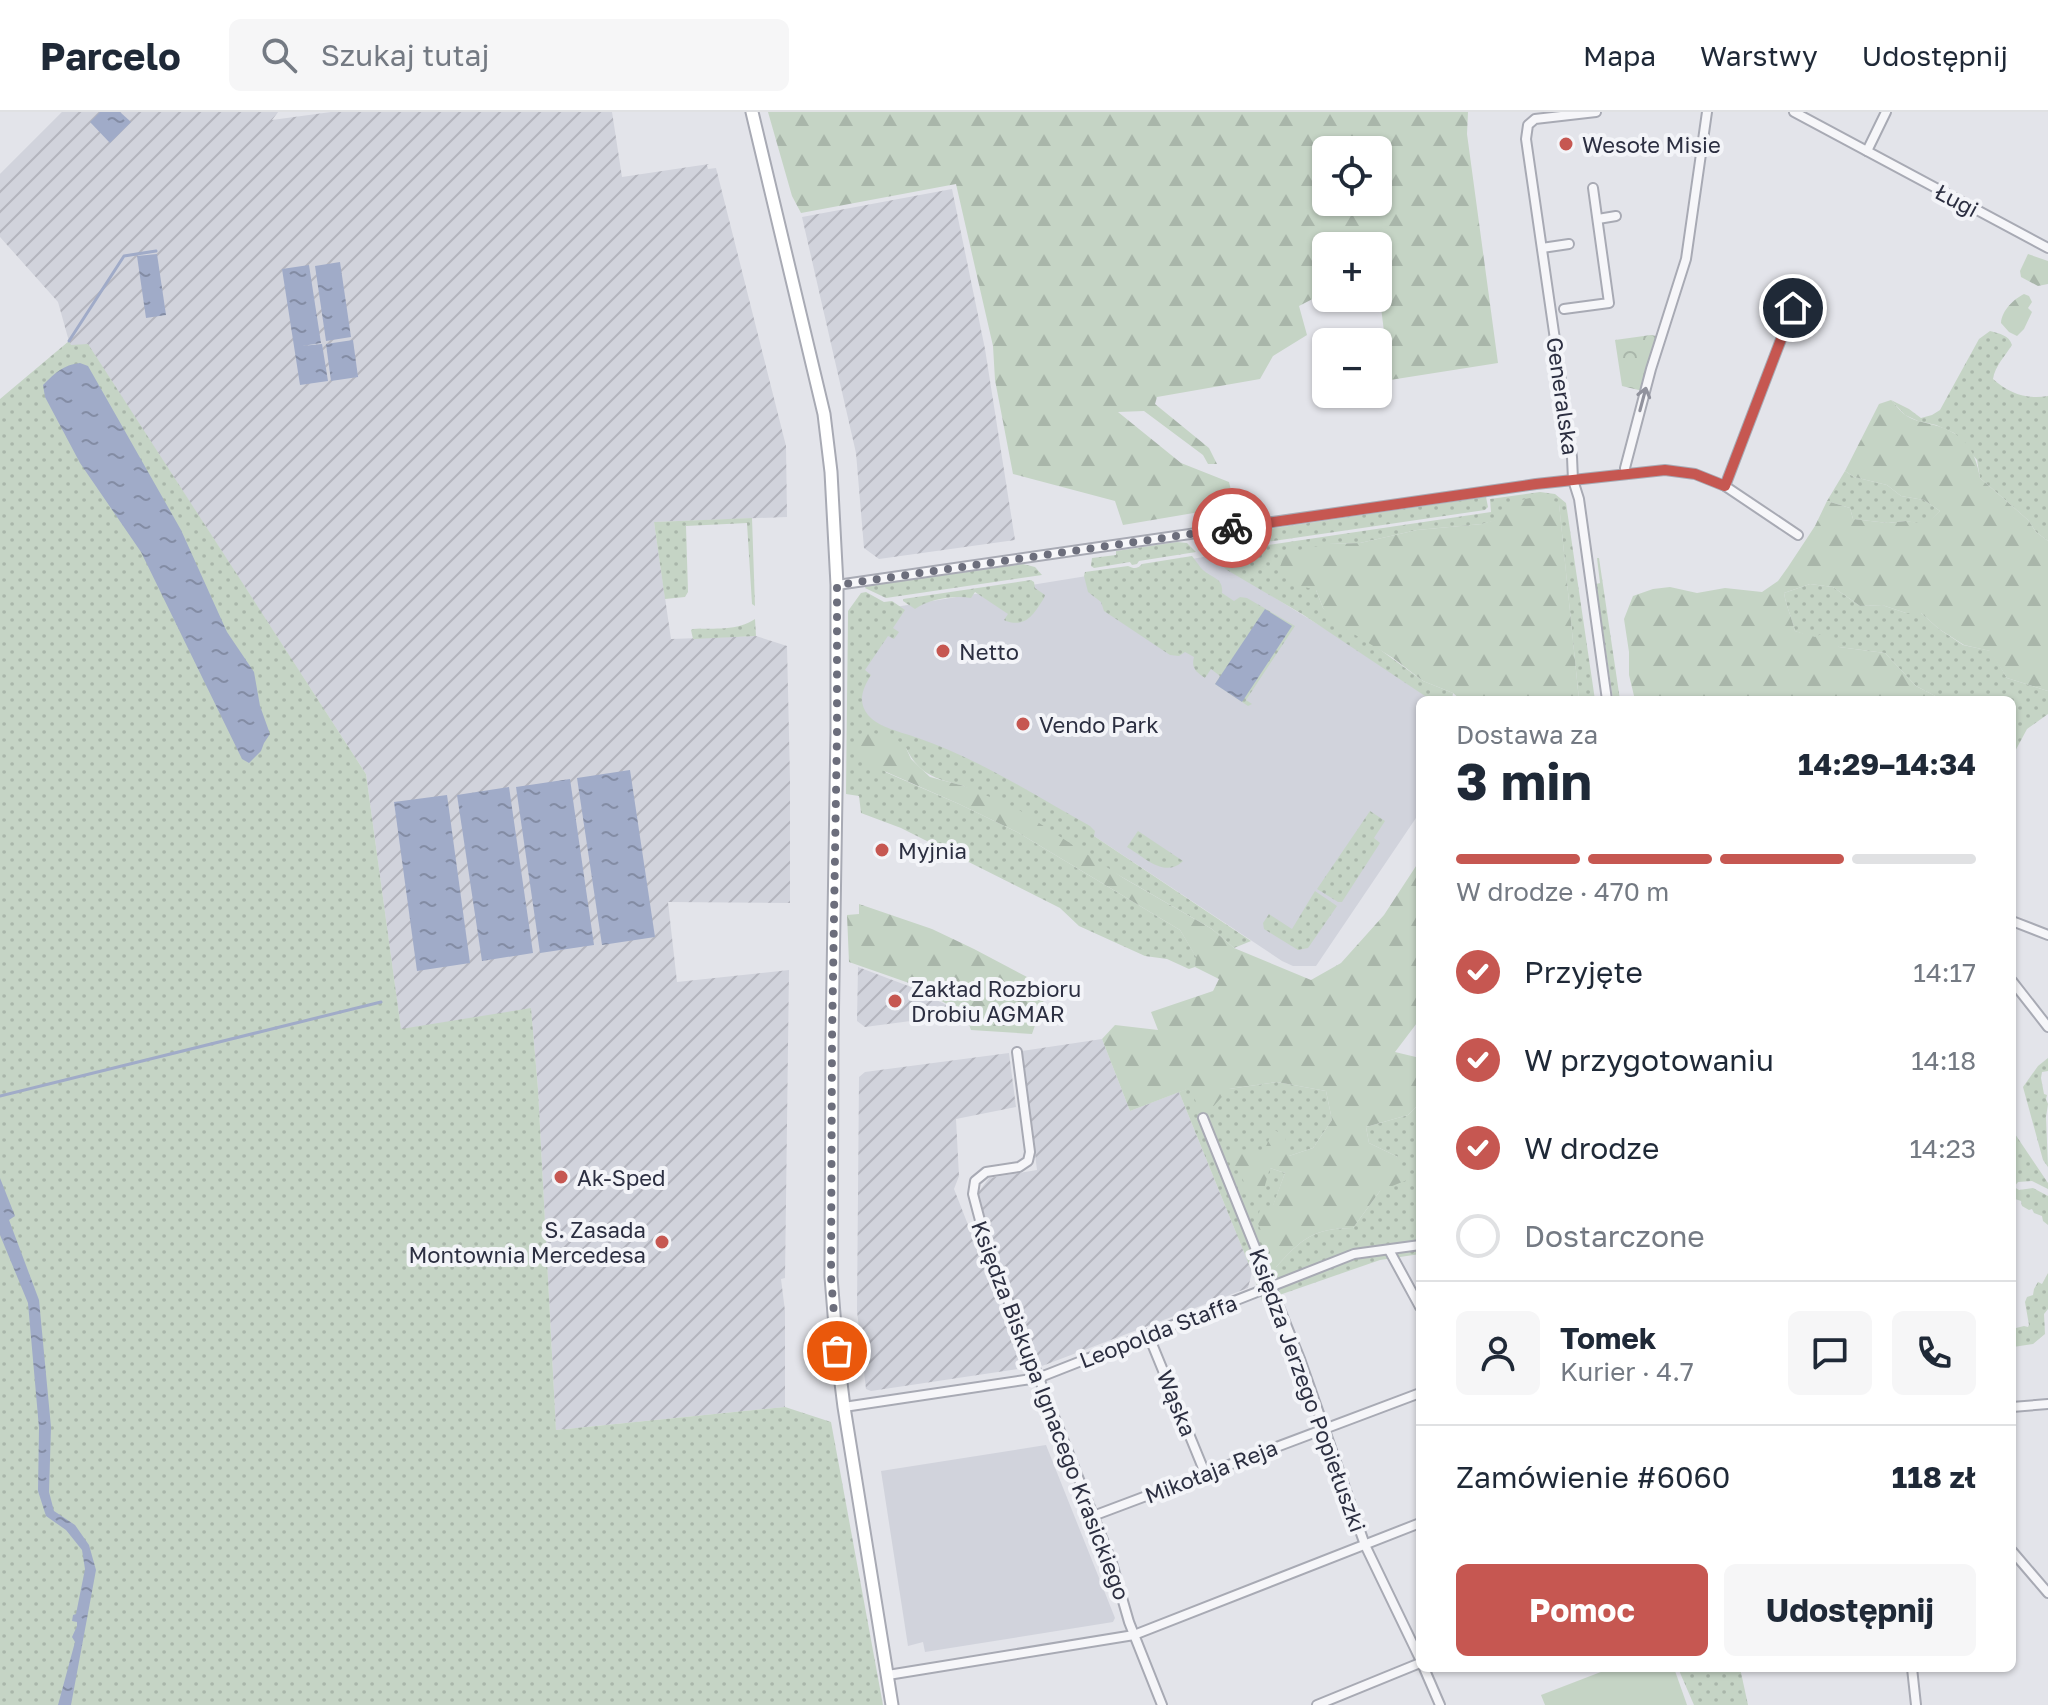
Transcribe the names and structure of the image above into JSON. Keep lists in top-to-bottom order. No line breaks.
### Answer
{"streets":{"street":["Ługi","Generalska","Leopolda Staffa","Księdza Jerzego Popiełuszki","Wąska","Księdza Biskupa Ignacego Krasickiego","Mikołaja Reja"]},"crossings":[["Leopolda Staffa","Księdza Jerzego Popiełuszki"],["Leopolda Staffa","Wąska"],["Leopolda Staffa","Księdza Biskupa Ignacego Krasickiego"],["Księdza Jerzego Popiełuszki","Mikołaja Reja"],["Wąska","Mikołaja Reja"],["Księdza Biskupa Ignacego Krasickiego","Mikołaja Reja"]],"places":["Wesołe Misie","Netto","Vendo Park","Myjnia","Zakład Rozbioru Drobiu AGMAR","Ak-Sped","S. Zasada Montownia Mercedesa"],"page":{"header":"Parcelo","search":"Szukaj tutaj","nav":["Mapa","Warstwy","Udostępnij"],"map_buttons":["+","−"],"heading":["3 min","Dostawa za","14:29–14:34"],"panel":["Tomek","Kurier · 4.7","Zamówienie #6060","118 zł"],"bar":"W drodze · 470 m","list":[["Przyjęte","14:17"],["W przygotowaniu","14:18"],["W drodze","14:23"],"Dostarczone"],"buttons":["Pomoc","Udostępnij"]}}
